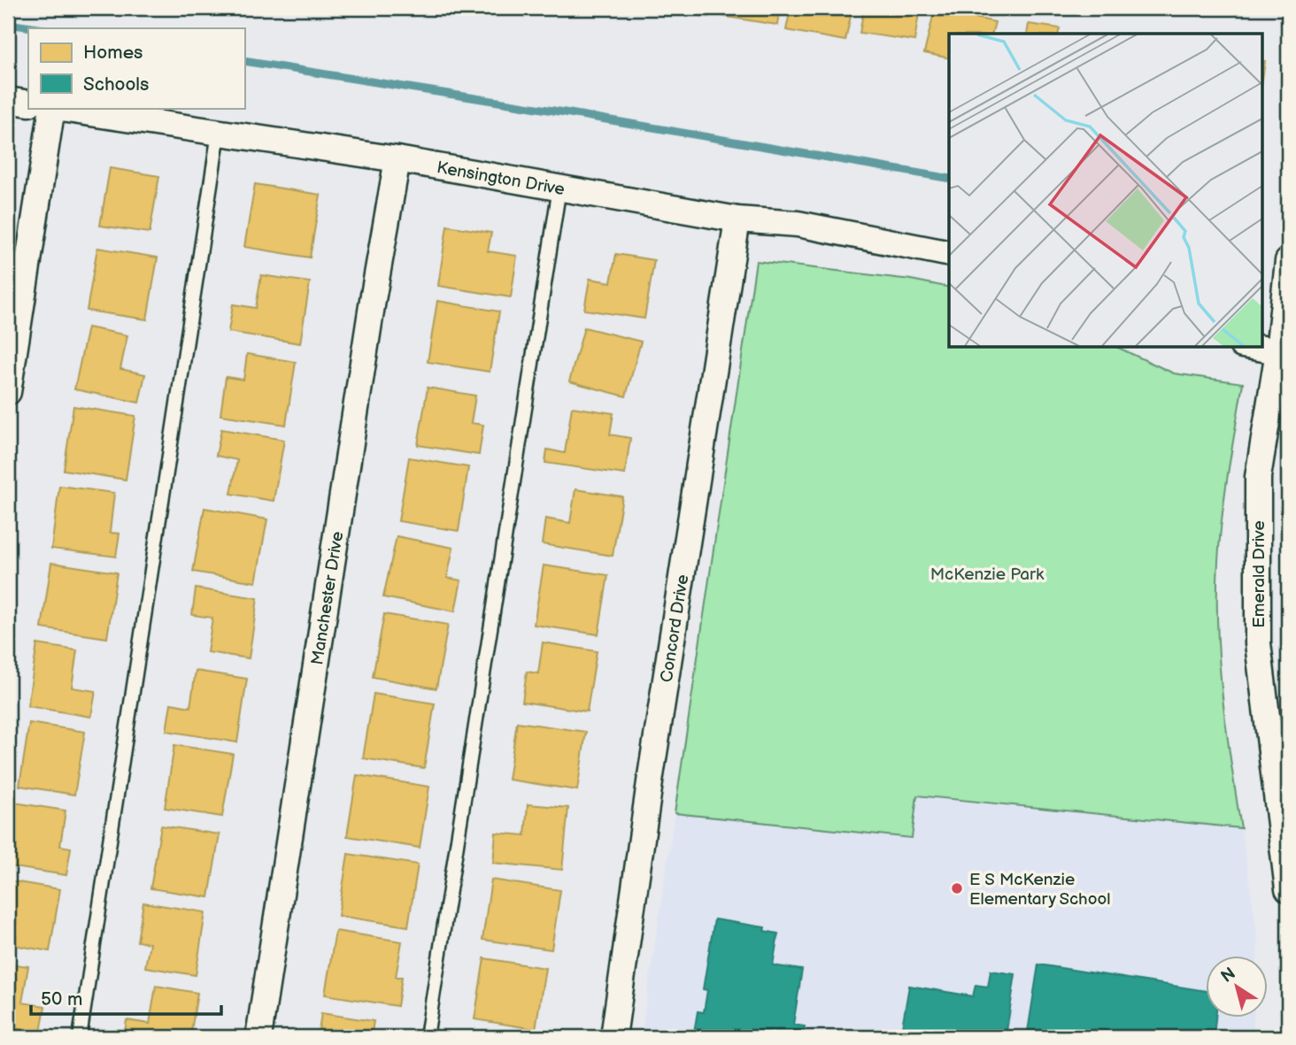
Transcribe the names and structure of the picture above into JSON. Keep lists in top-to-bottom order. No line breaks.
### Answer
{"streets":{"street":["Kensington Drive","Emerald Drive","Manchester Drive","Concord Drive"]},"crossings":[["Kensington Drive","Manchester Drive"],["Kensington Drive","Concord Drive"]],"parks":["McKenzie Park"],"places":["E S McKenzie Elementary School"],"legend":["Homes","Schools"],"scale_bar":"50 m","north":"top left"}
